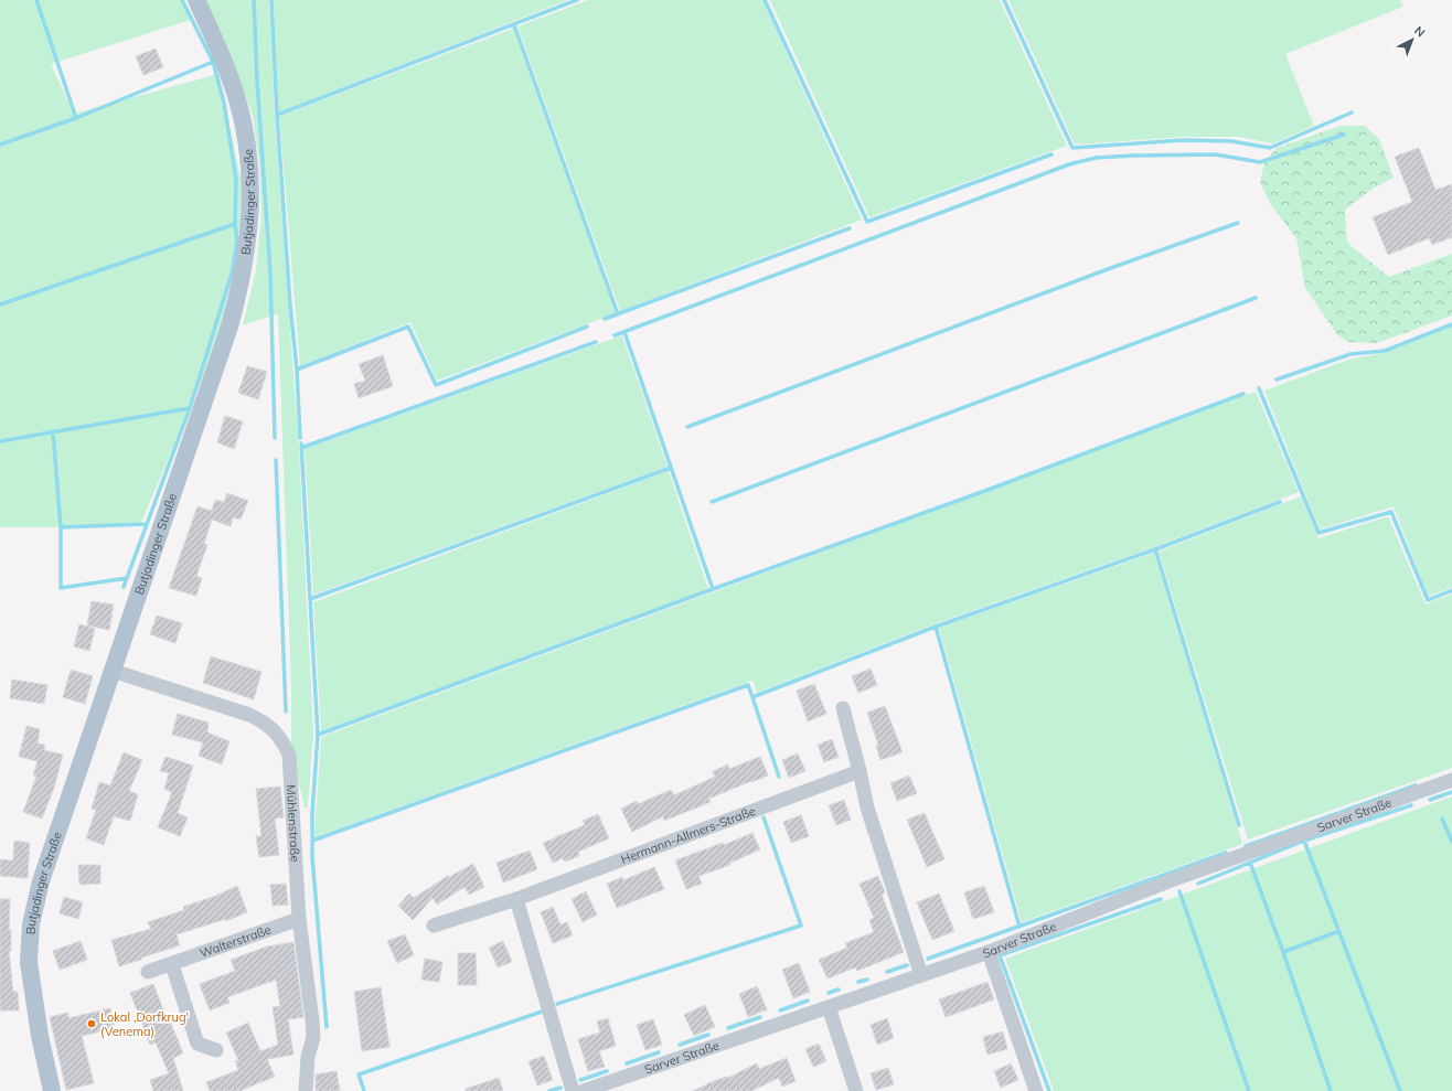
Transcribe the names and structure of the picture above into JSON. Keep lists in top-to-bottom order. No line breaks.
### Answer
{"streets":{"main road":["Butjadinger Straße"],"street":["Sarver Straße","Mühlenstraße","Hermann-Allmers-Straße","Walterstraße"]},"crossings":[["Butjadinger Straße","Mühlenstraße"],["Mühlenstraße","Walterstraße"]],"places":["Lokal ,Dorfkrug' (Venema)"],"north":"top right"}
